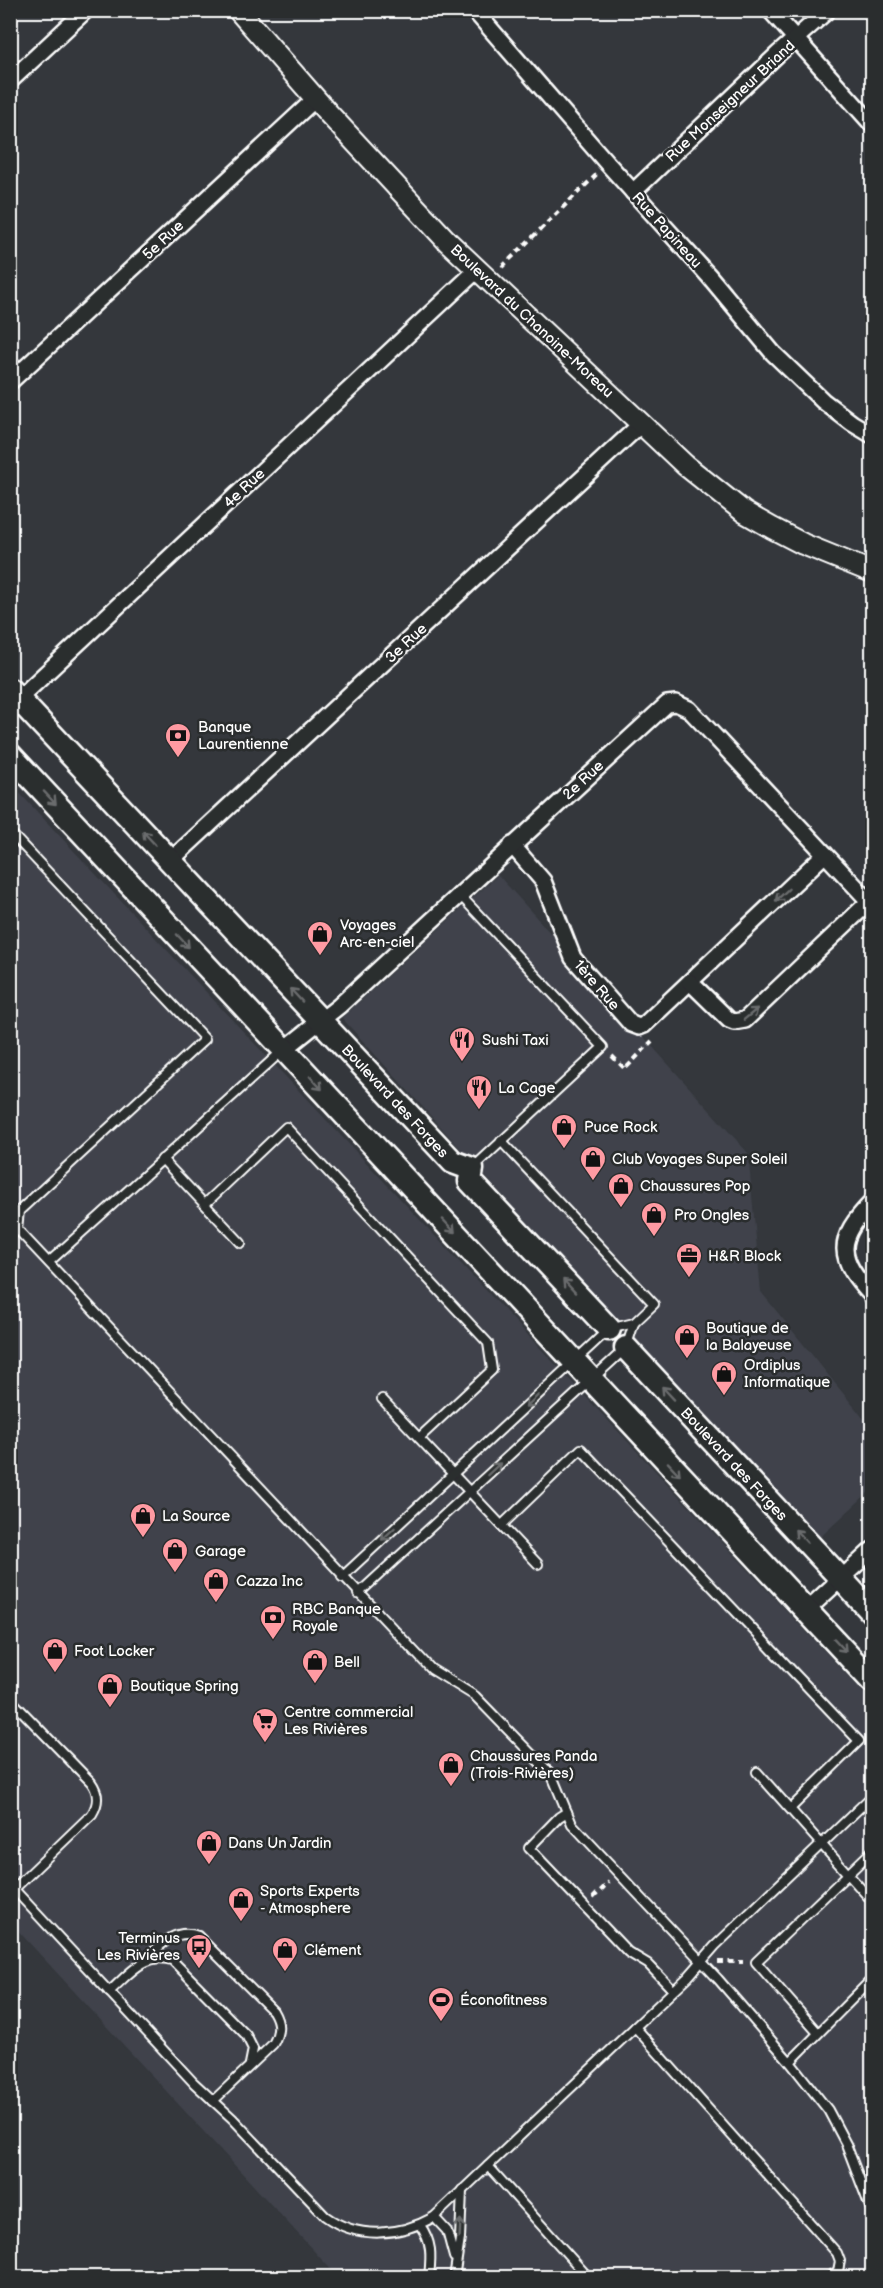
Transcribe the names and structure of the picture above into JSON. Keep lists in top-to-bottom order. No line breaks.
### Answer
{"streets":{"main road":["Boulevard des Forges"],"street":["Rue Monseigneur Briand","Rue Papineau","5e Rue","Boulevard du Chanoine-Moreau","4e Rue","3e Rue","2e Rue","1ère Rue"]},"crossings":[["Rue Monseigneur Briand","Rue Papineau"],["5e Rue","Boulevard du Chanoine-Moreau"],["Boulevard du Chanoine-Moreau","4e Rue"],["Boulevard du Chanoine-Moreau","3e Rue"],["4e Rue","Boulevard des Forges"],["3e Rue","Boulevard des Forges"],["2e Rue","1ère Rue"],["2e Rue","Boulevard des Forges"]],"places":{"bank":["Banque Laurentienne","RBC Banque Royale"],"shop":["Voyages Arc-en-ciel","Puce Rock","Club Voyages Super Soleil","Chaussures Pop","Pro Ongles","Boutique de la Balayeuse","Ordiplus Informatique","La Source","Garage","Cazza Inc","Foot Locker","Bell","Boutique Spring","Chaussures Panda (Trois-Rivières)","Dans Un Jardin","Sports Experts - Atmosphere","Clément"],"restaurant":["Sushi Taxi","La Cage"],"office":["H&R Block"],"supermarket":["Centre commercial Les Rivières"],"bus stop":["Terminus Les Rivières"],"sports":["Éconofitness"]}}
